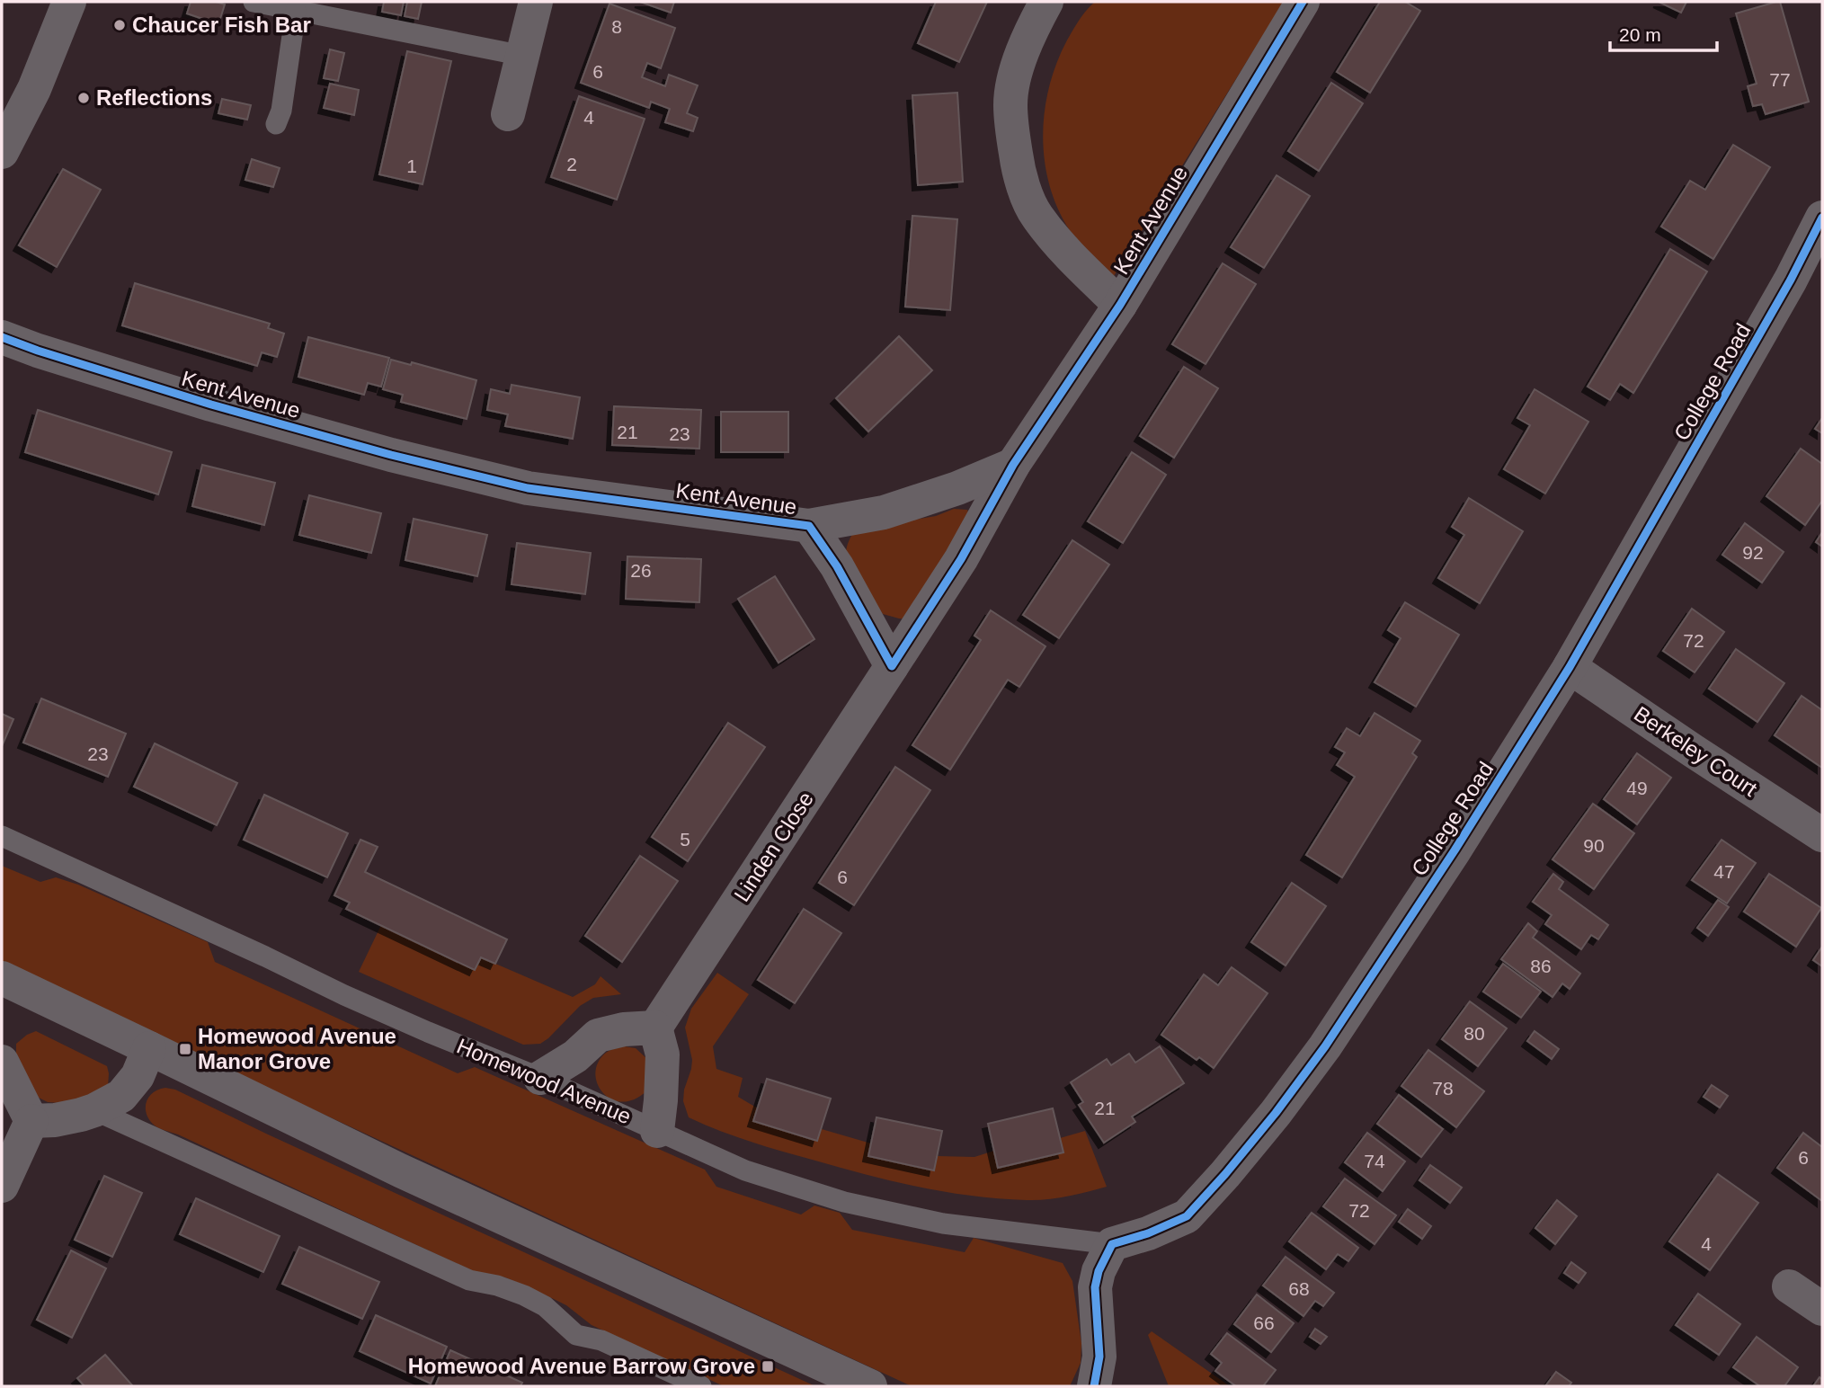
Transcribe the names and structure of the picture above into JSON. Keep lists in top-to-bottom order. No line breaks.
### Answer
{"streets":{"street":["Kent Avenue","College Road","Berkeley Court","Linden Close"],"lane":["Homewood Avenue"]},"crossings":[["Kent Avenue","Linden Close"],["College Road","Berkeley Court"],["College Road","Homewood Avenue"]],"places":{"other":["Chaucer Fish Bar","Reflections"],"transit":["Homewood Avenue Manor Grove","Homewood Avenue Barrow Grove"]},"house_numbers":["8","6","77","4","2","1","21","23","92","26","72","23","49","5","90","47","6","86","80","78","21","6","74","72","4","68","66"],"scale_bar":"20 m"}
